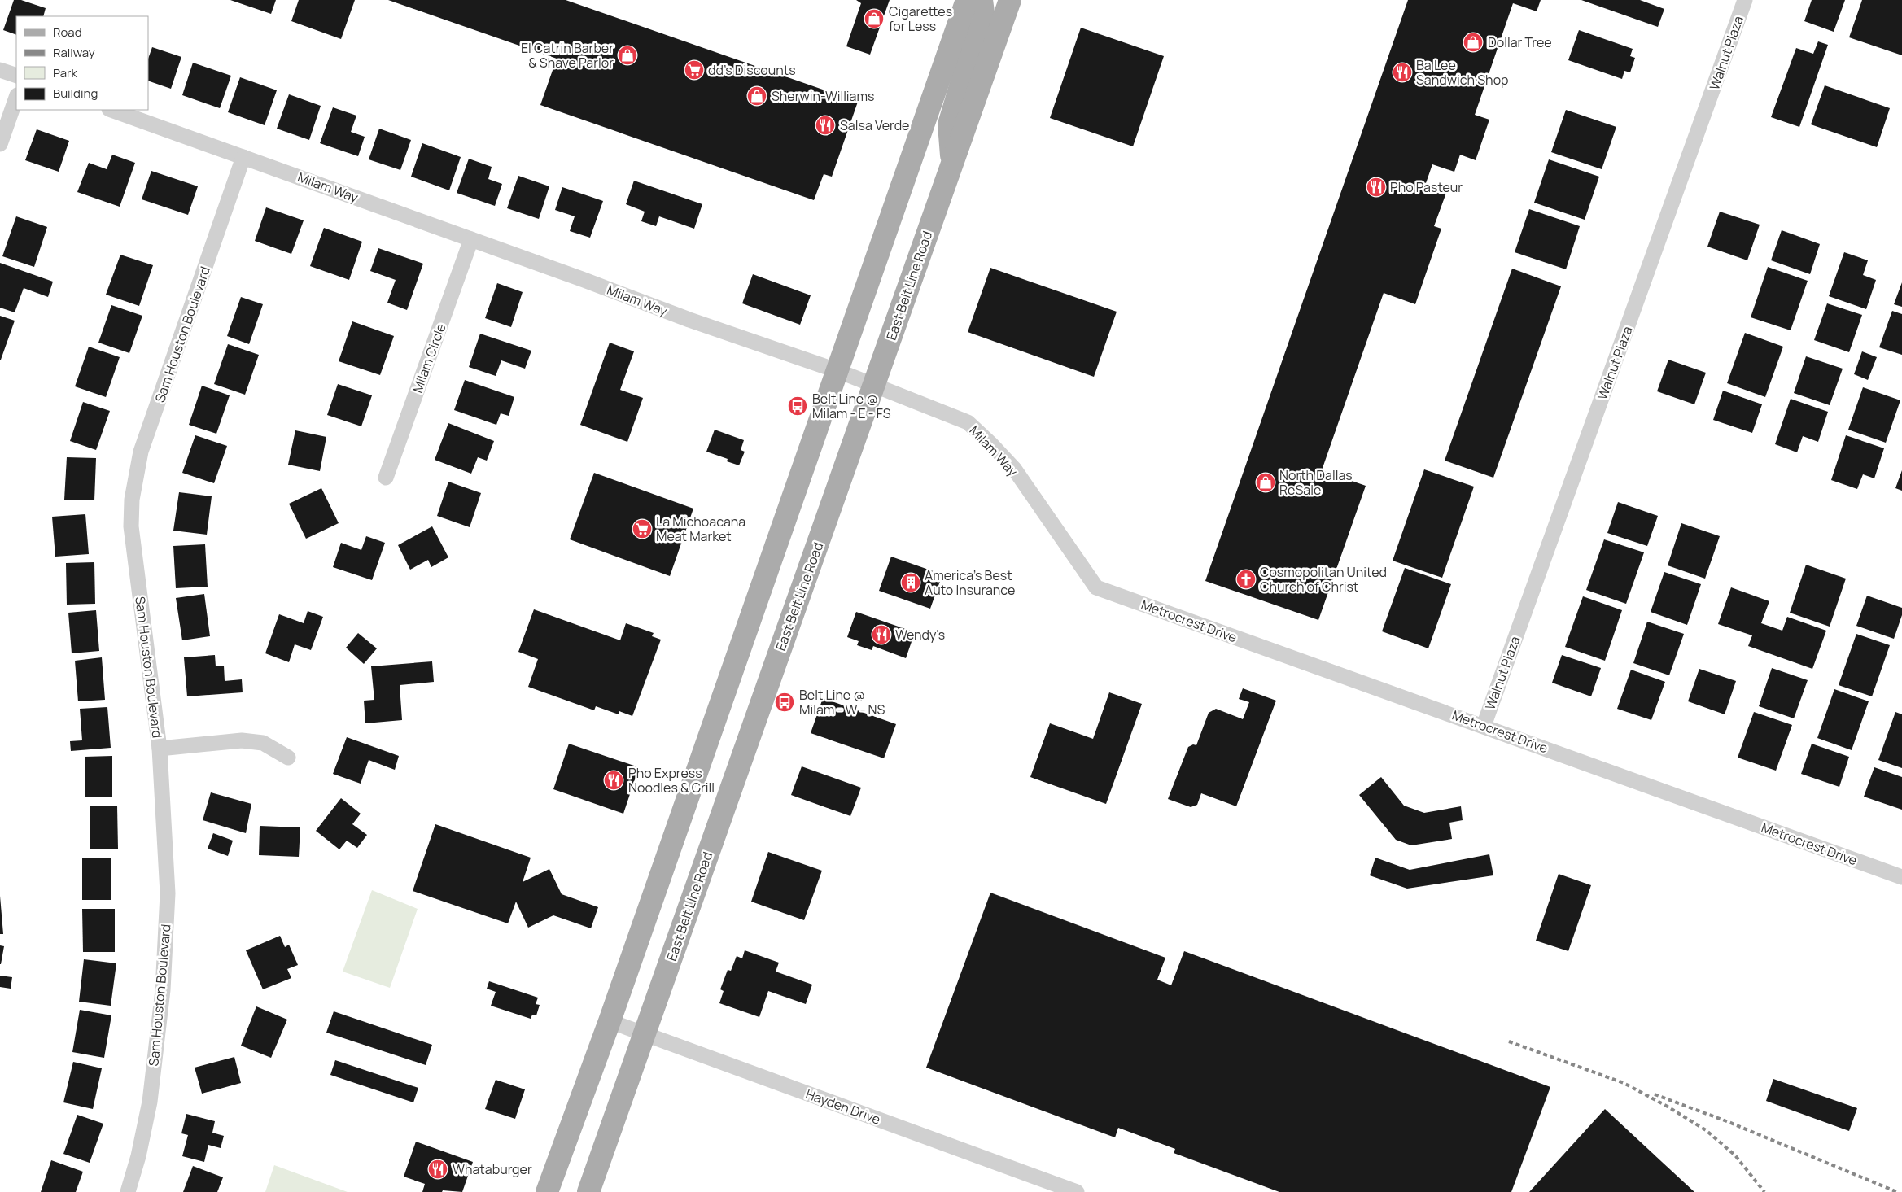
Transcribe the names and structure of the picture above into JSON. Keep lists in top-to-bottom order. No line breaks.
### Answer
{"streets":{"main road":["East Belt Line Road"],"street":["Walnut Plaza","Milam Way","Sam Houston Boulevard","Milam Circle","Metrocrest Drive","Hayden Drive"]},"crossings":[["Walnut Plaza","Metrocrest Drive"],["Milam Way","East Belt Line Road"],["Milam Way","Sam Houston Boulevard"],["Milam Way","Milam Circle"],["Milam Way","Metrocrest Drive"],["East Belt Line Road","Hayden Drive"]],"places":{"shop":["Cigarettes for Less","Dollar Tree","El Catrin Barber & Shave Parlor","Sherwin-Williams","North Dallas ReSale"],"supermarket":["dd's Discounts","La Michoacana Meat Market"],"restaurant":["Ba Lee Sandwich Shop","Salsa Verde","Pho Pasteur","Wendy's","Pho Express Noodles & Grill","Whataburger"],"bus stop":["Belt Line @ Milam - E - FS","Belt Line @ Milam - W - NS"],"church":["Cosmopolitan United Church of Christ"],"building":["America's Best Auto Insurance"]},"legend":["Road","Railway","Park","Building"]}
